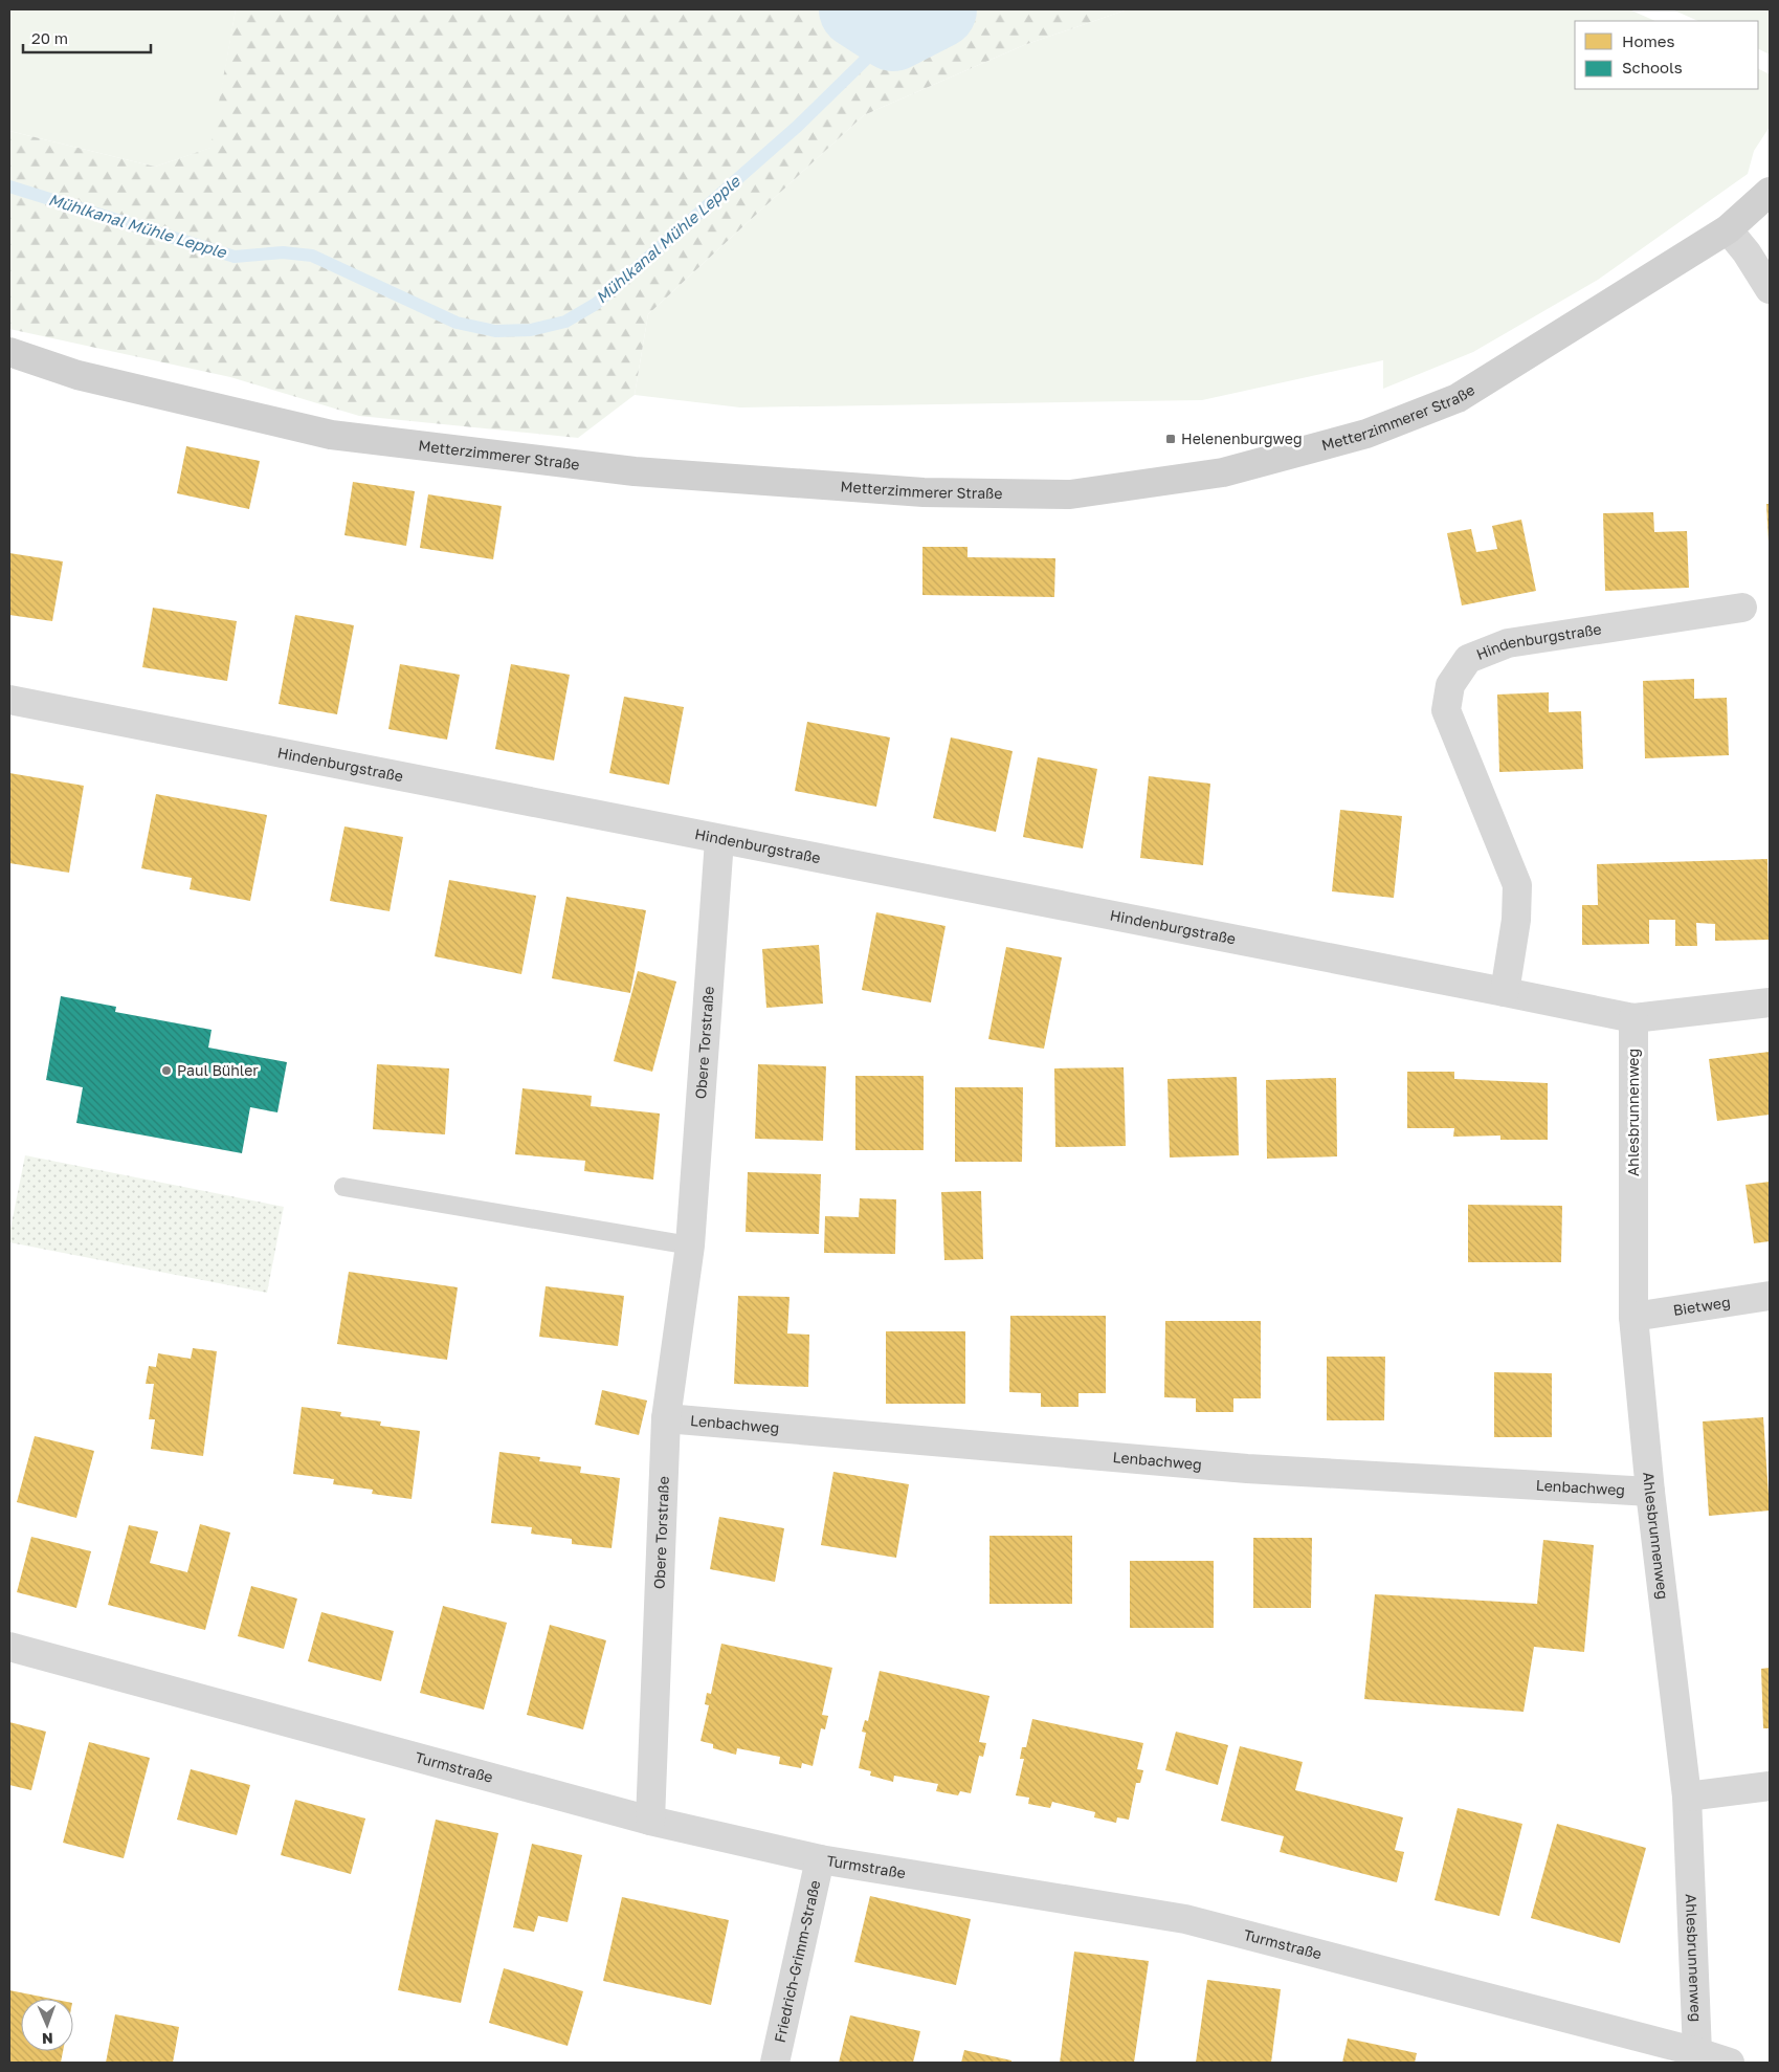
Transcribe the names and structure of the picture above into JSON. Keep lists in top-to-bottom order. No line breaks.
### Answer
{"streets":{"main road":["Metterzimmerer Straße"],"street":["Hindenburgstraße","Obere Torstraße","Ahlesbrunnenweg","Bietweg","Lenbachweg","Turmstraße","Friedrich-Grimm-Straße"]},"crossings":[["Hindenburgstraße","Obere Torstraße"],["Hindenburgstraße","Ahlesbrunnenweg"],["Obere Torstraße","Lenbachweg"],["Obere Torstraße","Turmstraße"],["Ahlesbrunnenweg","Bietweg"],["Ahlesbrunnenweg","Lenbachweg"],["Ahlesbrunnenweg","Turmstraße"],["Turmstraße","Friedrich-Grimm-Straße"]],"water":["Mühlkanal Mühle Lepple"],"places":{"transit":["Helenenburgweg"],"other":["Paul Bühler"]},"legend":["Homes","Schools"],"scale_bar":"20 m","north":"bottom"}
